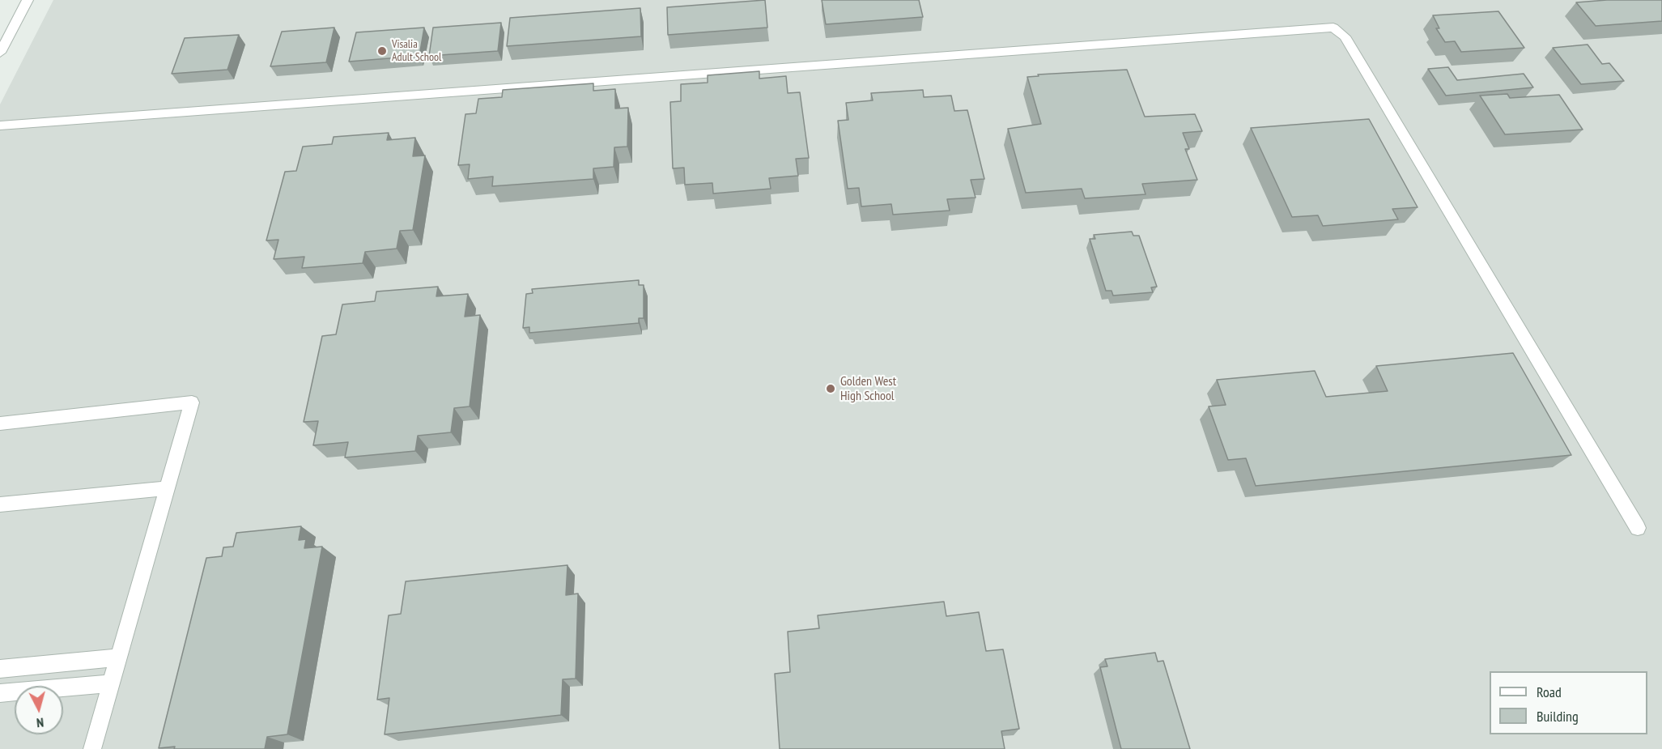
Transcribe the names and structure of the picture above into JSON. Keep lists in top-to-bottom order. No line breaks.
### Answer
{"places":["Visalia Adult School","Golden West High School"],"legend":["Road","Building"],"north":"bottom"}
